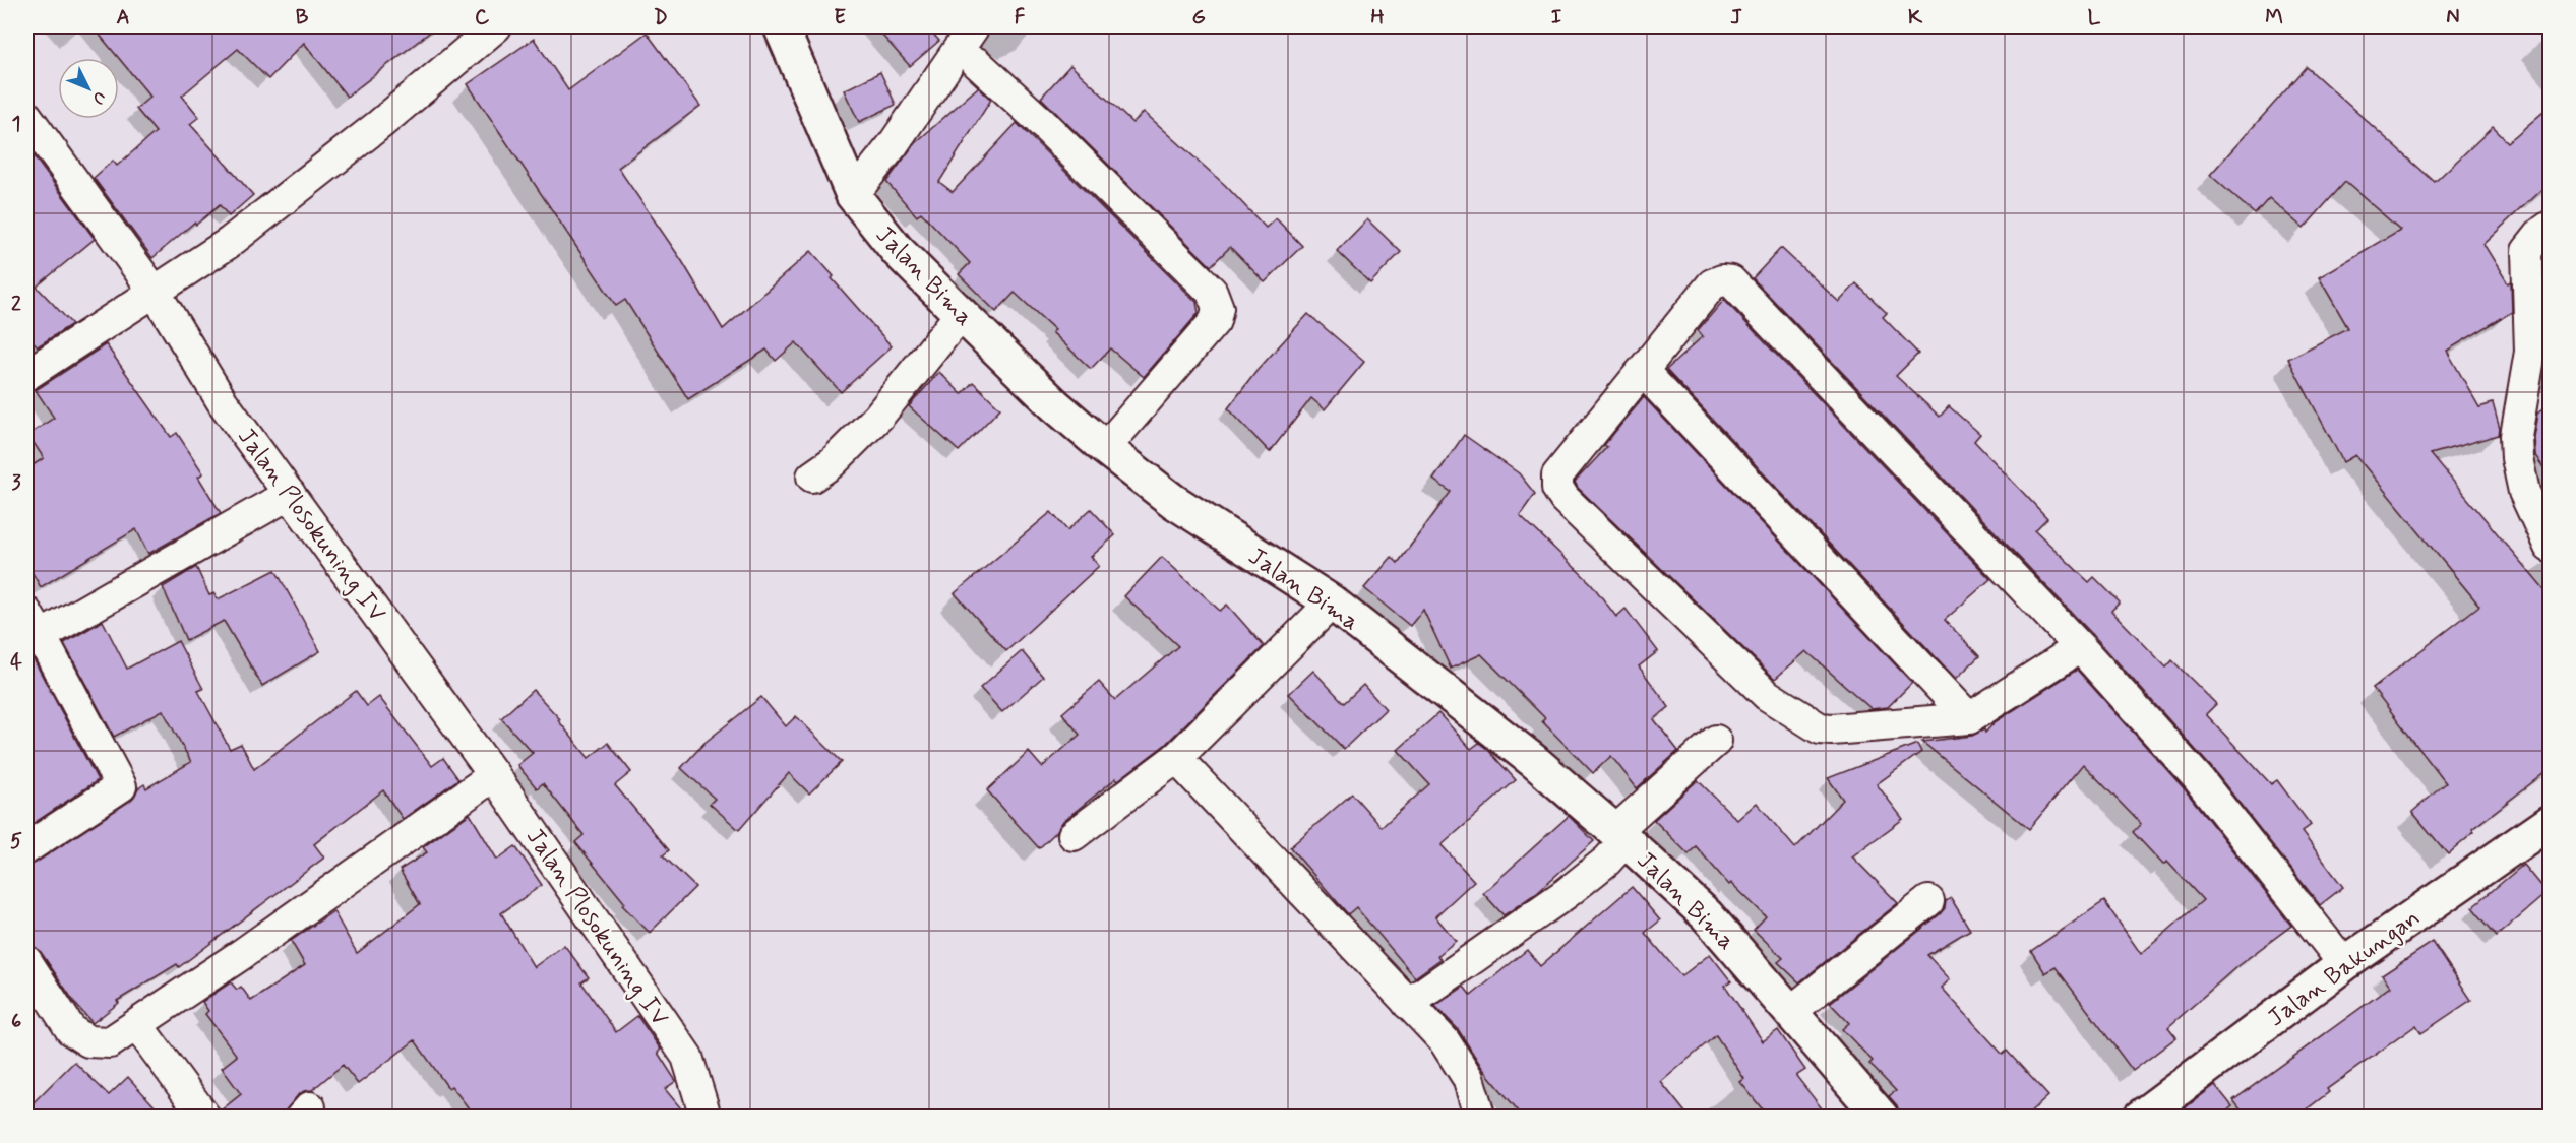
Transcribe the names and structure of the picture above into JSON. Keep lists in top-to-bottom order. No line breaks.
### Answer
{"streets":{"street":["Jalan Bima","Jalan Plosokuning IV","Jalan Bakungan"]},"north":"bottom right","grid":{"columns":["A","B","C","D","E","F","G","H","I","J","K","L","M","N"],"rows":["1","2","3","4","5","6"]}}
